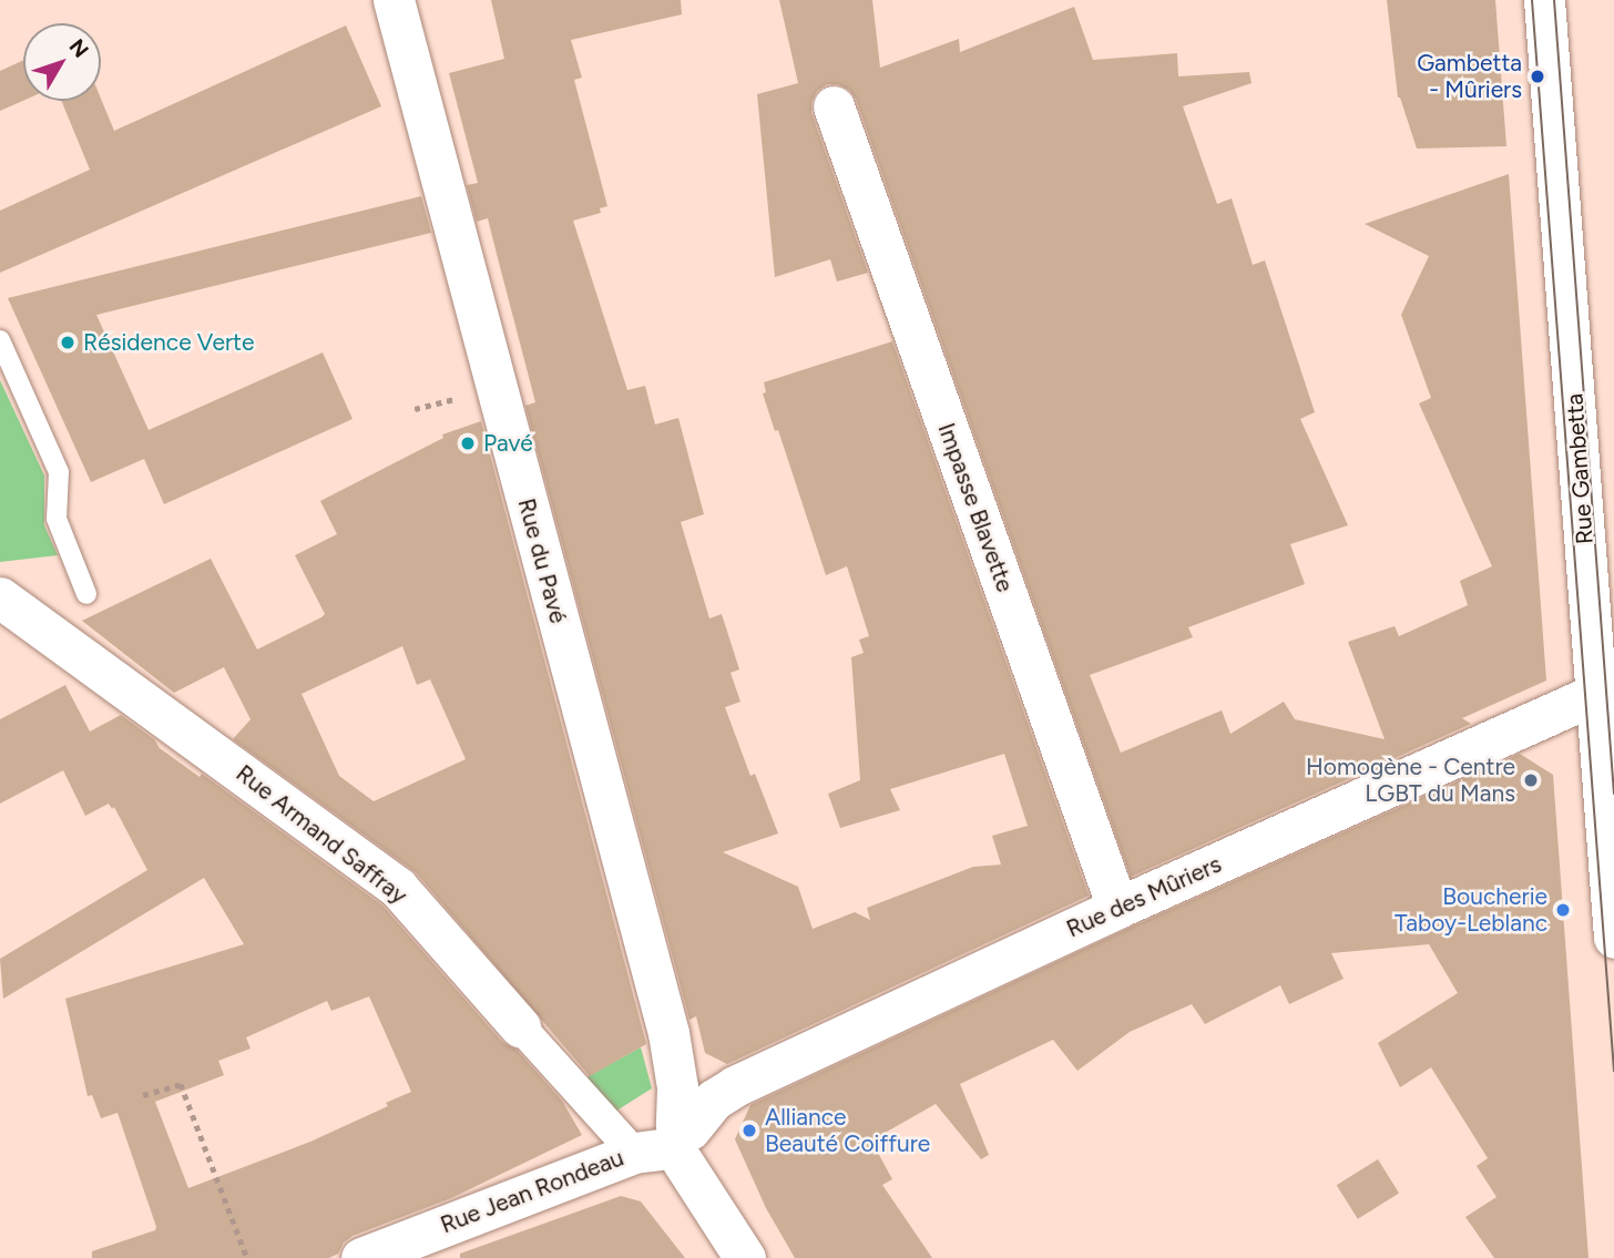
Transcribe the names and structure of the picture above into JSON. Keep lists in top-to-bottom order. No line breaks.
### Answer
{"streets":{"street":["Rue Gambetta","Impasse Blavette","Rue du Pavé","Rue Armand Saffray","Rue des Mûriers","Rue Jean Rondeau"]},"crossings":[["Rue Gambetta","Rue des Mûriers"],["Impasse Blavette","Rue des Mûriers"],["Rue du Pavé","Rue Armand Saffray"],["Rue du Pavé","Rue des Mûriers"],["Rue du Pavé","Rue Jean Rondeau"],["Rue Armand Saffray","Rue des Mûriers"],["Rue Armand Saffray","Rue Jean Rondeau"],["Rue des Mûriers","Rue Jean Rondeau"]],"places":["Gambetta - Mûriers","Résidence Verte","Pavé","Homogène - Centre LGBT du Mans","Boucherie Taboy-Leblanc","Alliance Beauté Coiffure"],"north":"top right"}
